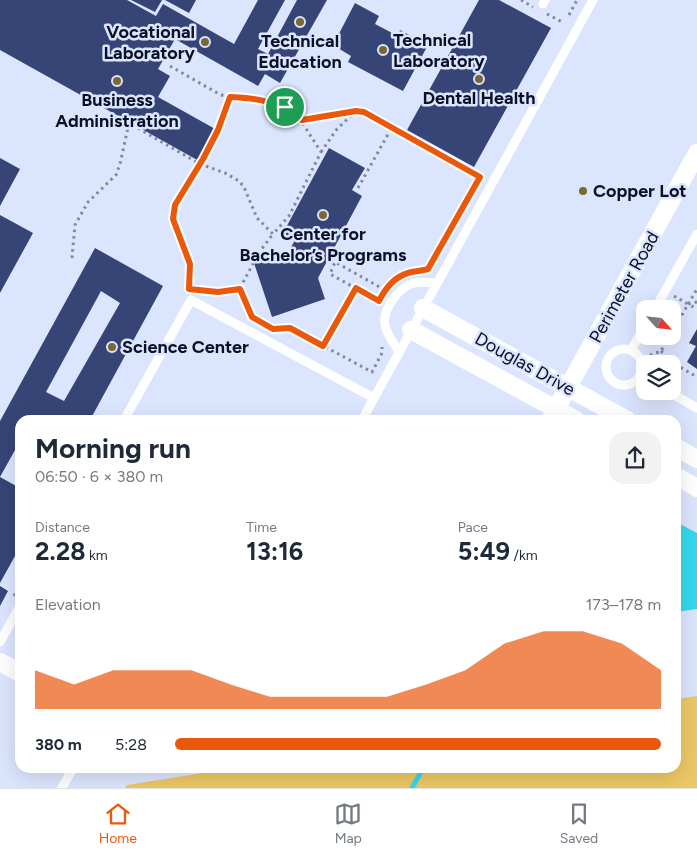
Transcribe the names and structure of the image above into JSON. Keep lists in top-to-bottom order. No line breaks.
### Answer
{"streets":{"street":["Perimeter Road","Douglas Drive"]},"crossings":[["Perimeter Road","Douglas Drive"]],"places":["Technical Education","Vocational Laboratory","Technical Laboratory","Dental Health","Business Administration","Copper Lot","Center for Bachelor’s Programs","Science Center"],"north":"bottom right","page":{"heading":["Morning run","06:50 · 6 × 380 m"],"stats":[["Distance","2.28 km"],["Time","13:16"],["Pace","5:49 /km"]],"chart":["Elevation","173–178 m"],"list":[{"name":"380 m","note":"5:28"}],"tabs":["Home","Map","Saved"]}}
